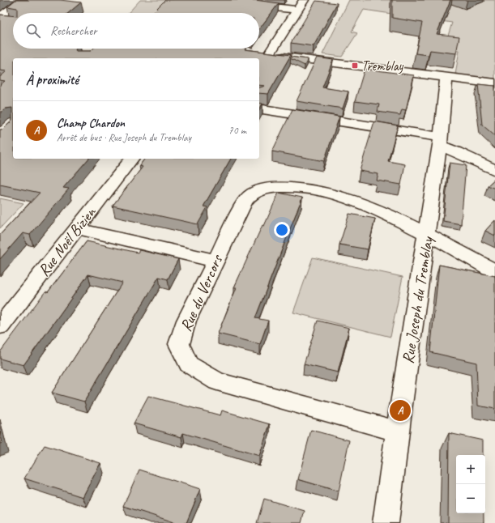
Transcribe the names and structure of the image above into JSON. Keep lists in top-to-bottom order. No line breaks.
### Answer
{"streets":{"street":["Rue Noël Bizien","Rue du Vercors","Rue Joseph du Tremblay"]},"crossings":[["Rue du Vercors","Rue Joseph du Tremblay"]],"places":{"transit":["Tremblay"]},"page":{"search":"Rechercher","heading":"À proximité","list":[{"mark":"A","name":"Champ Chardon","note":"Arrêt de bus · Rue Joseph du Tremblay","value":"70 m"}],"pins":"A","map_buttons":["+","−"]}}
